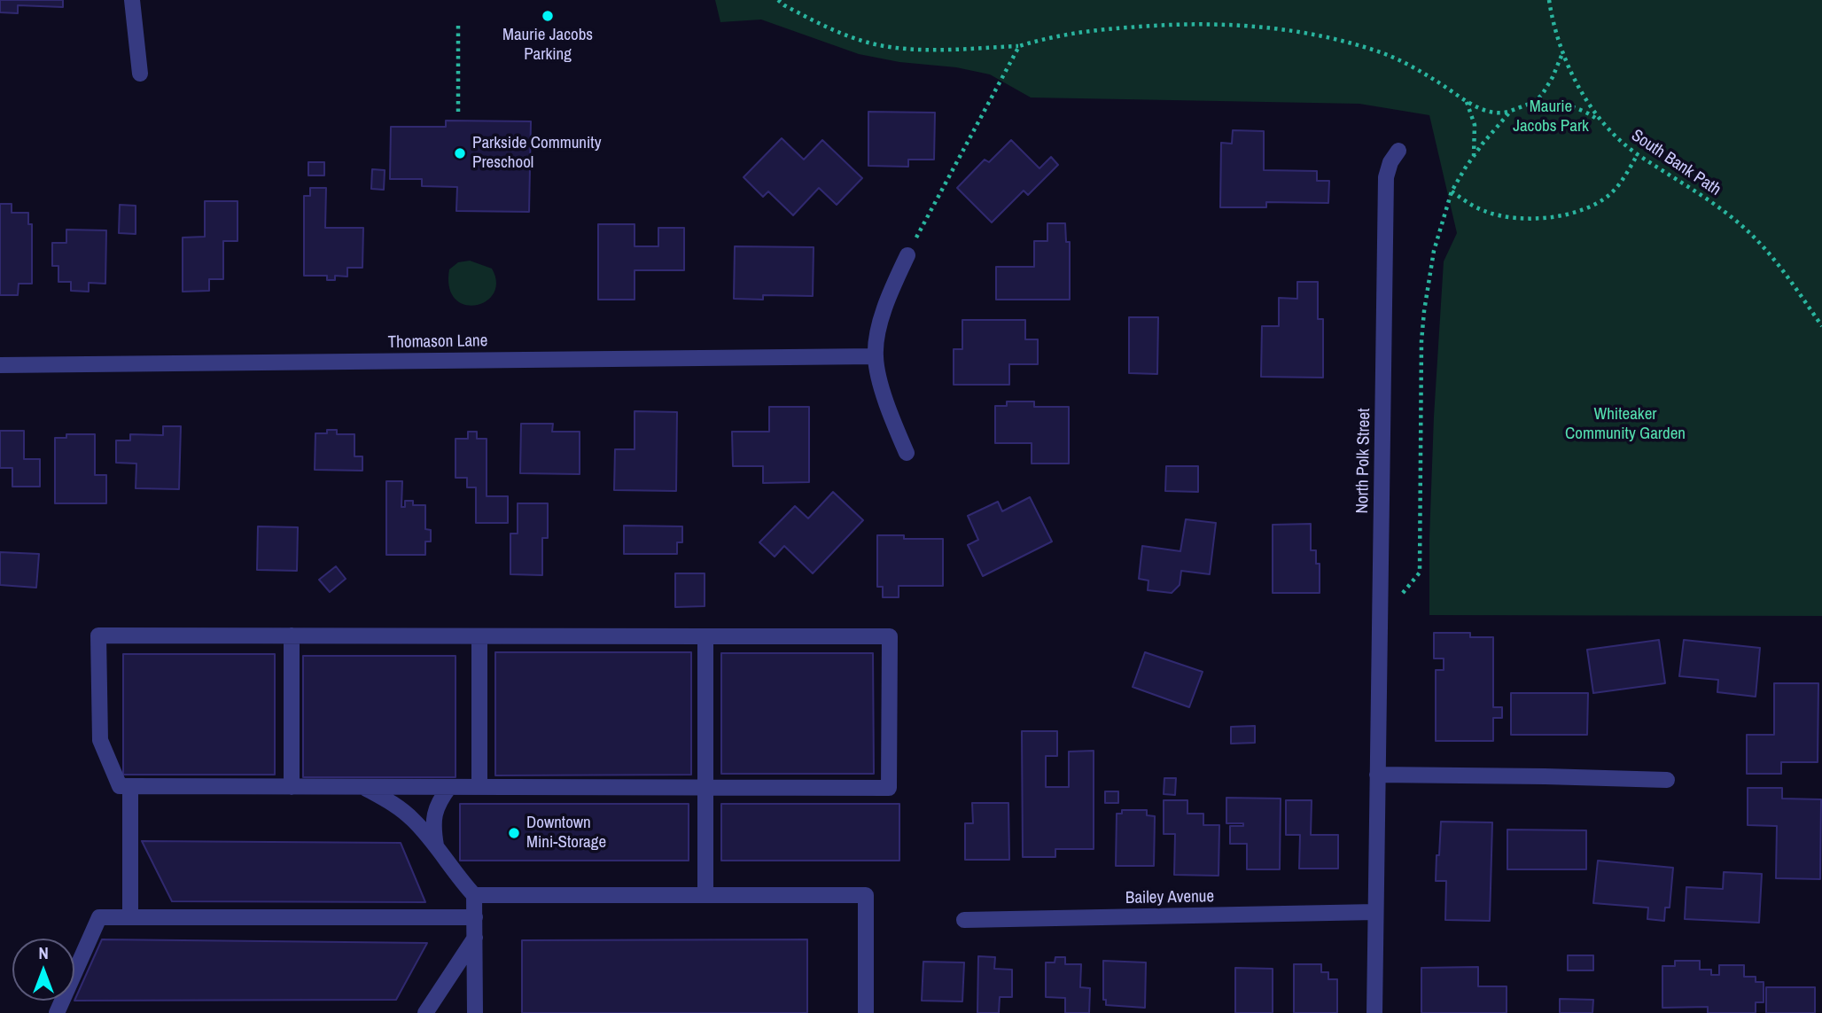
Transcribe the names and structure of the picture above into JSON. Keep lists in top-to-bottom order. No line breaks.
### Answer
{"streets":{"street":["Thomason Lane","North Polk Street","Bailey Avenue"],"path":["South Bank Path"]},"crossings":[["North Polk Street","Bailey Avenue"]],"parks":["Maurie Jacobs Park","Whiteaker Community Garden"],"places":["Maurie Jacobs Parking","Parkside Community Preschool","Downtown Mini-Storage"],"north":"top"}
